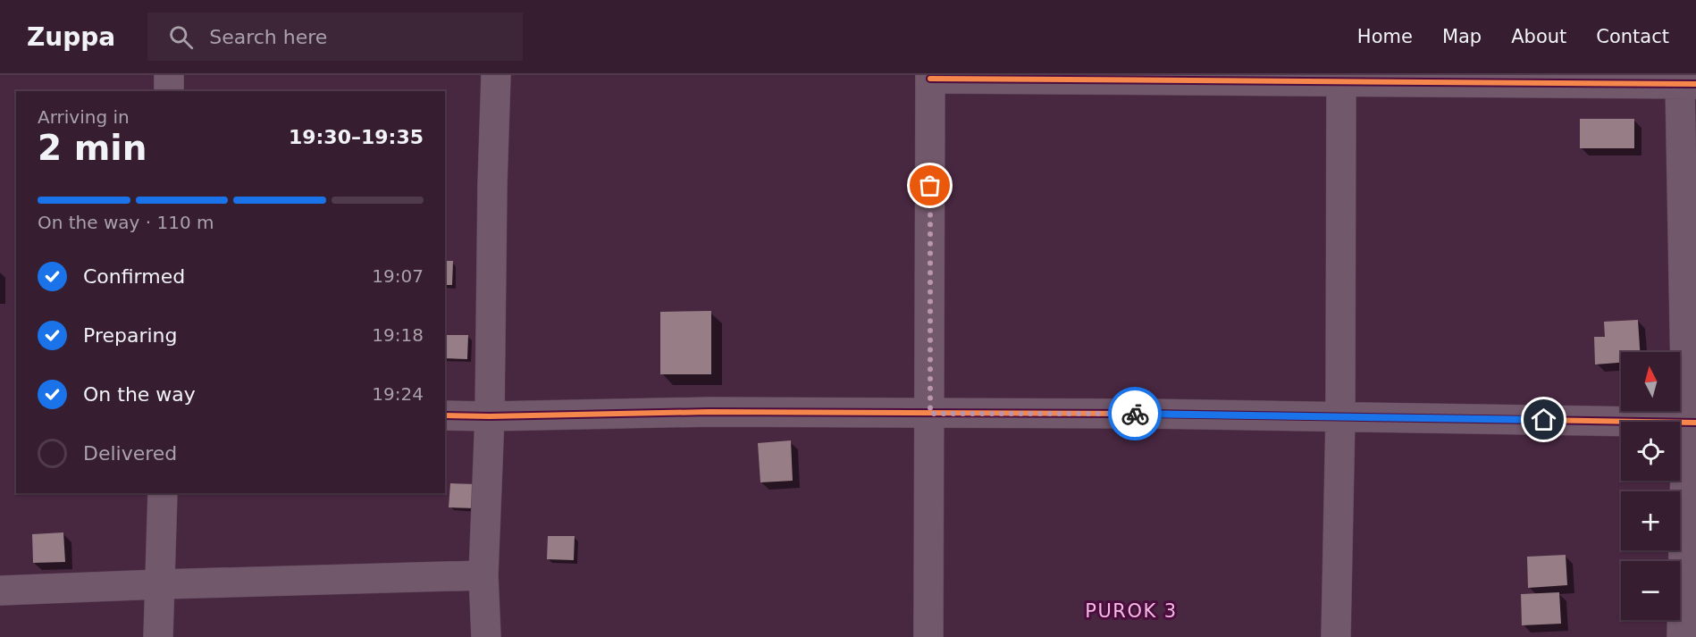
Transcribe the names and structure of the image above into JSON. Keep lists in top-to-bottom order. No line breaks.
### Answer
{"districts":["PUROK 3"],"north":"top","page":{"header":"Zuppa","search":"Search here","nav":["Home","Map","About","Contact"],"heading":["2 min","Arriving in","19:30–19:35"],"bar":"On the way · 110 m","list":[["Confirmed","19:07"],["Preparing","19:18"],["On the way","19:24"],"Delivered"],"map_buttons":["+","−"]}}
